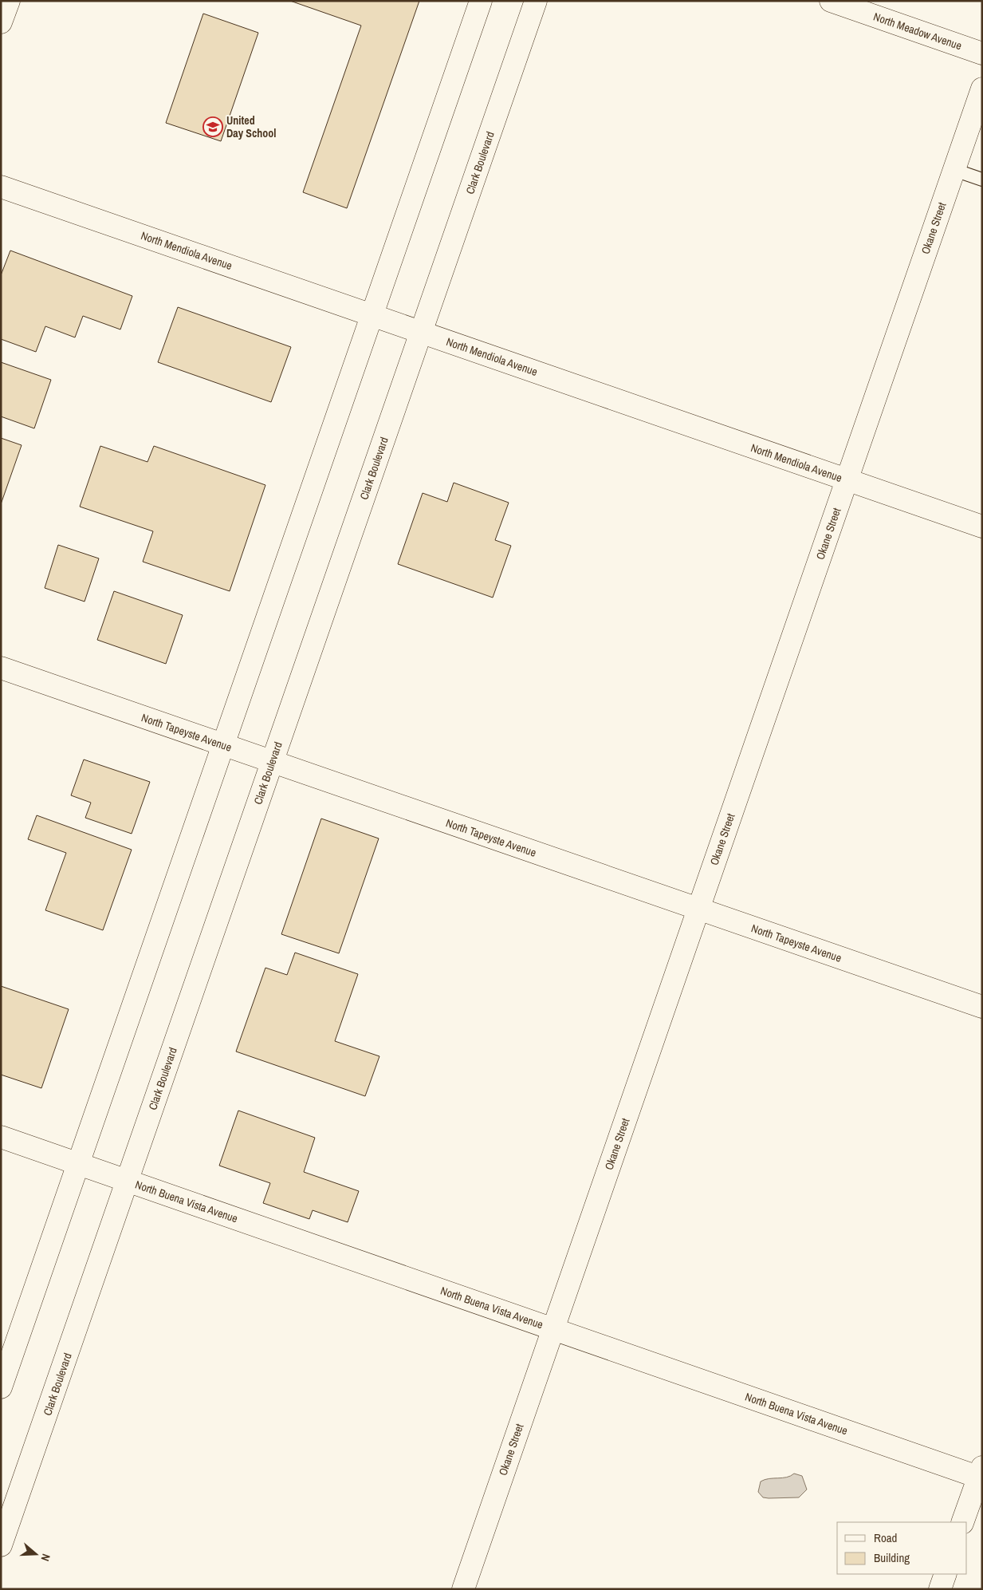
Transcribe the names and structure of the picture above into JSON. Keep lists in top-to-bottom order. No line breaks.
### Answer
{"streets":{"street":["North Meadow Avenue","Clark Boulevard","Okane Street","North Mendiola Avenue","North Tapeyste Avenue","North Buena Vista Avenue"]},"crossings":[["Clark Boulevard","North Mendiola Avenue"],["Clark Boulevard","North Tapeyste Avenue"],["Clark Boulevard","North Buena Vista Avenue"],["Okane Street","North Mendiola Avenue"],["Okane Street","North Tapeyste Avenue"],["Okane Street","North Buena Vista Avenue"]],"places":{"school or university":["United Day School"]},"legend":["Road","Building"],"north":"right"}
